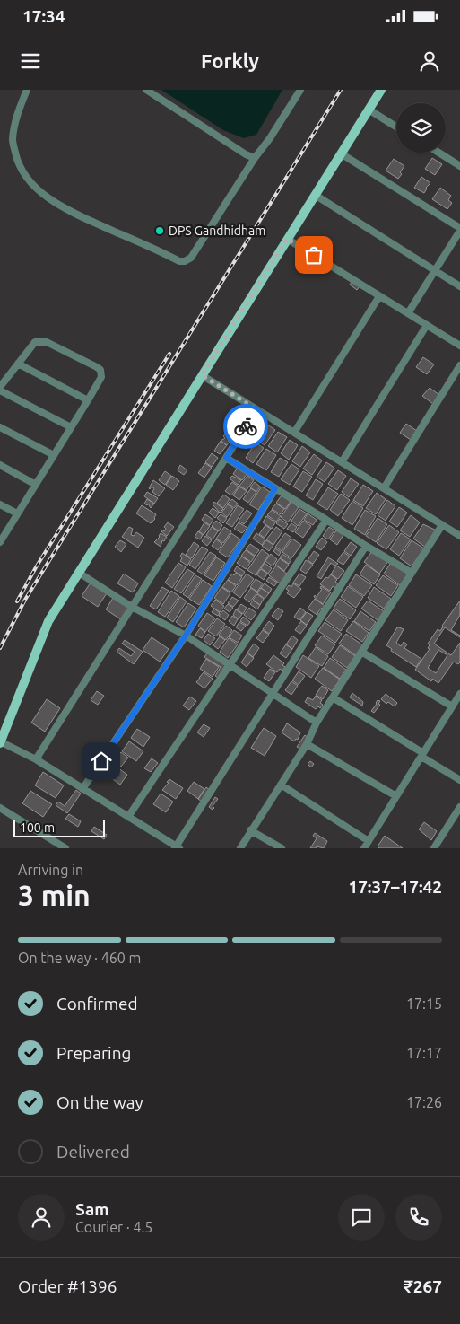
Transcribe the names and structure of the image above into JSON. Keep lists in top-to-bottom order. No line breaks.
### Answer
{"places":["DPS Gandhidham"],"scale_bar":"100 m","page":{"status":"17:34","header":"Forkly","scale":"100 m","heading":["3 min","Arriving in","17:37–17:42"],"panel":["Sam","Courier · 4.5","Order #1396","₹267"],"bar":"On the way · 460 m","list":[["Confirmed","17:15"],["Preparing","17:17"],["On the way","17:26"],"Delivered"]}}
